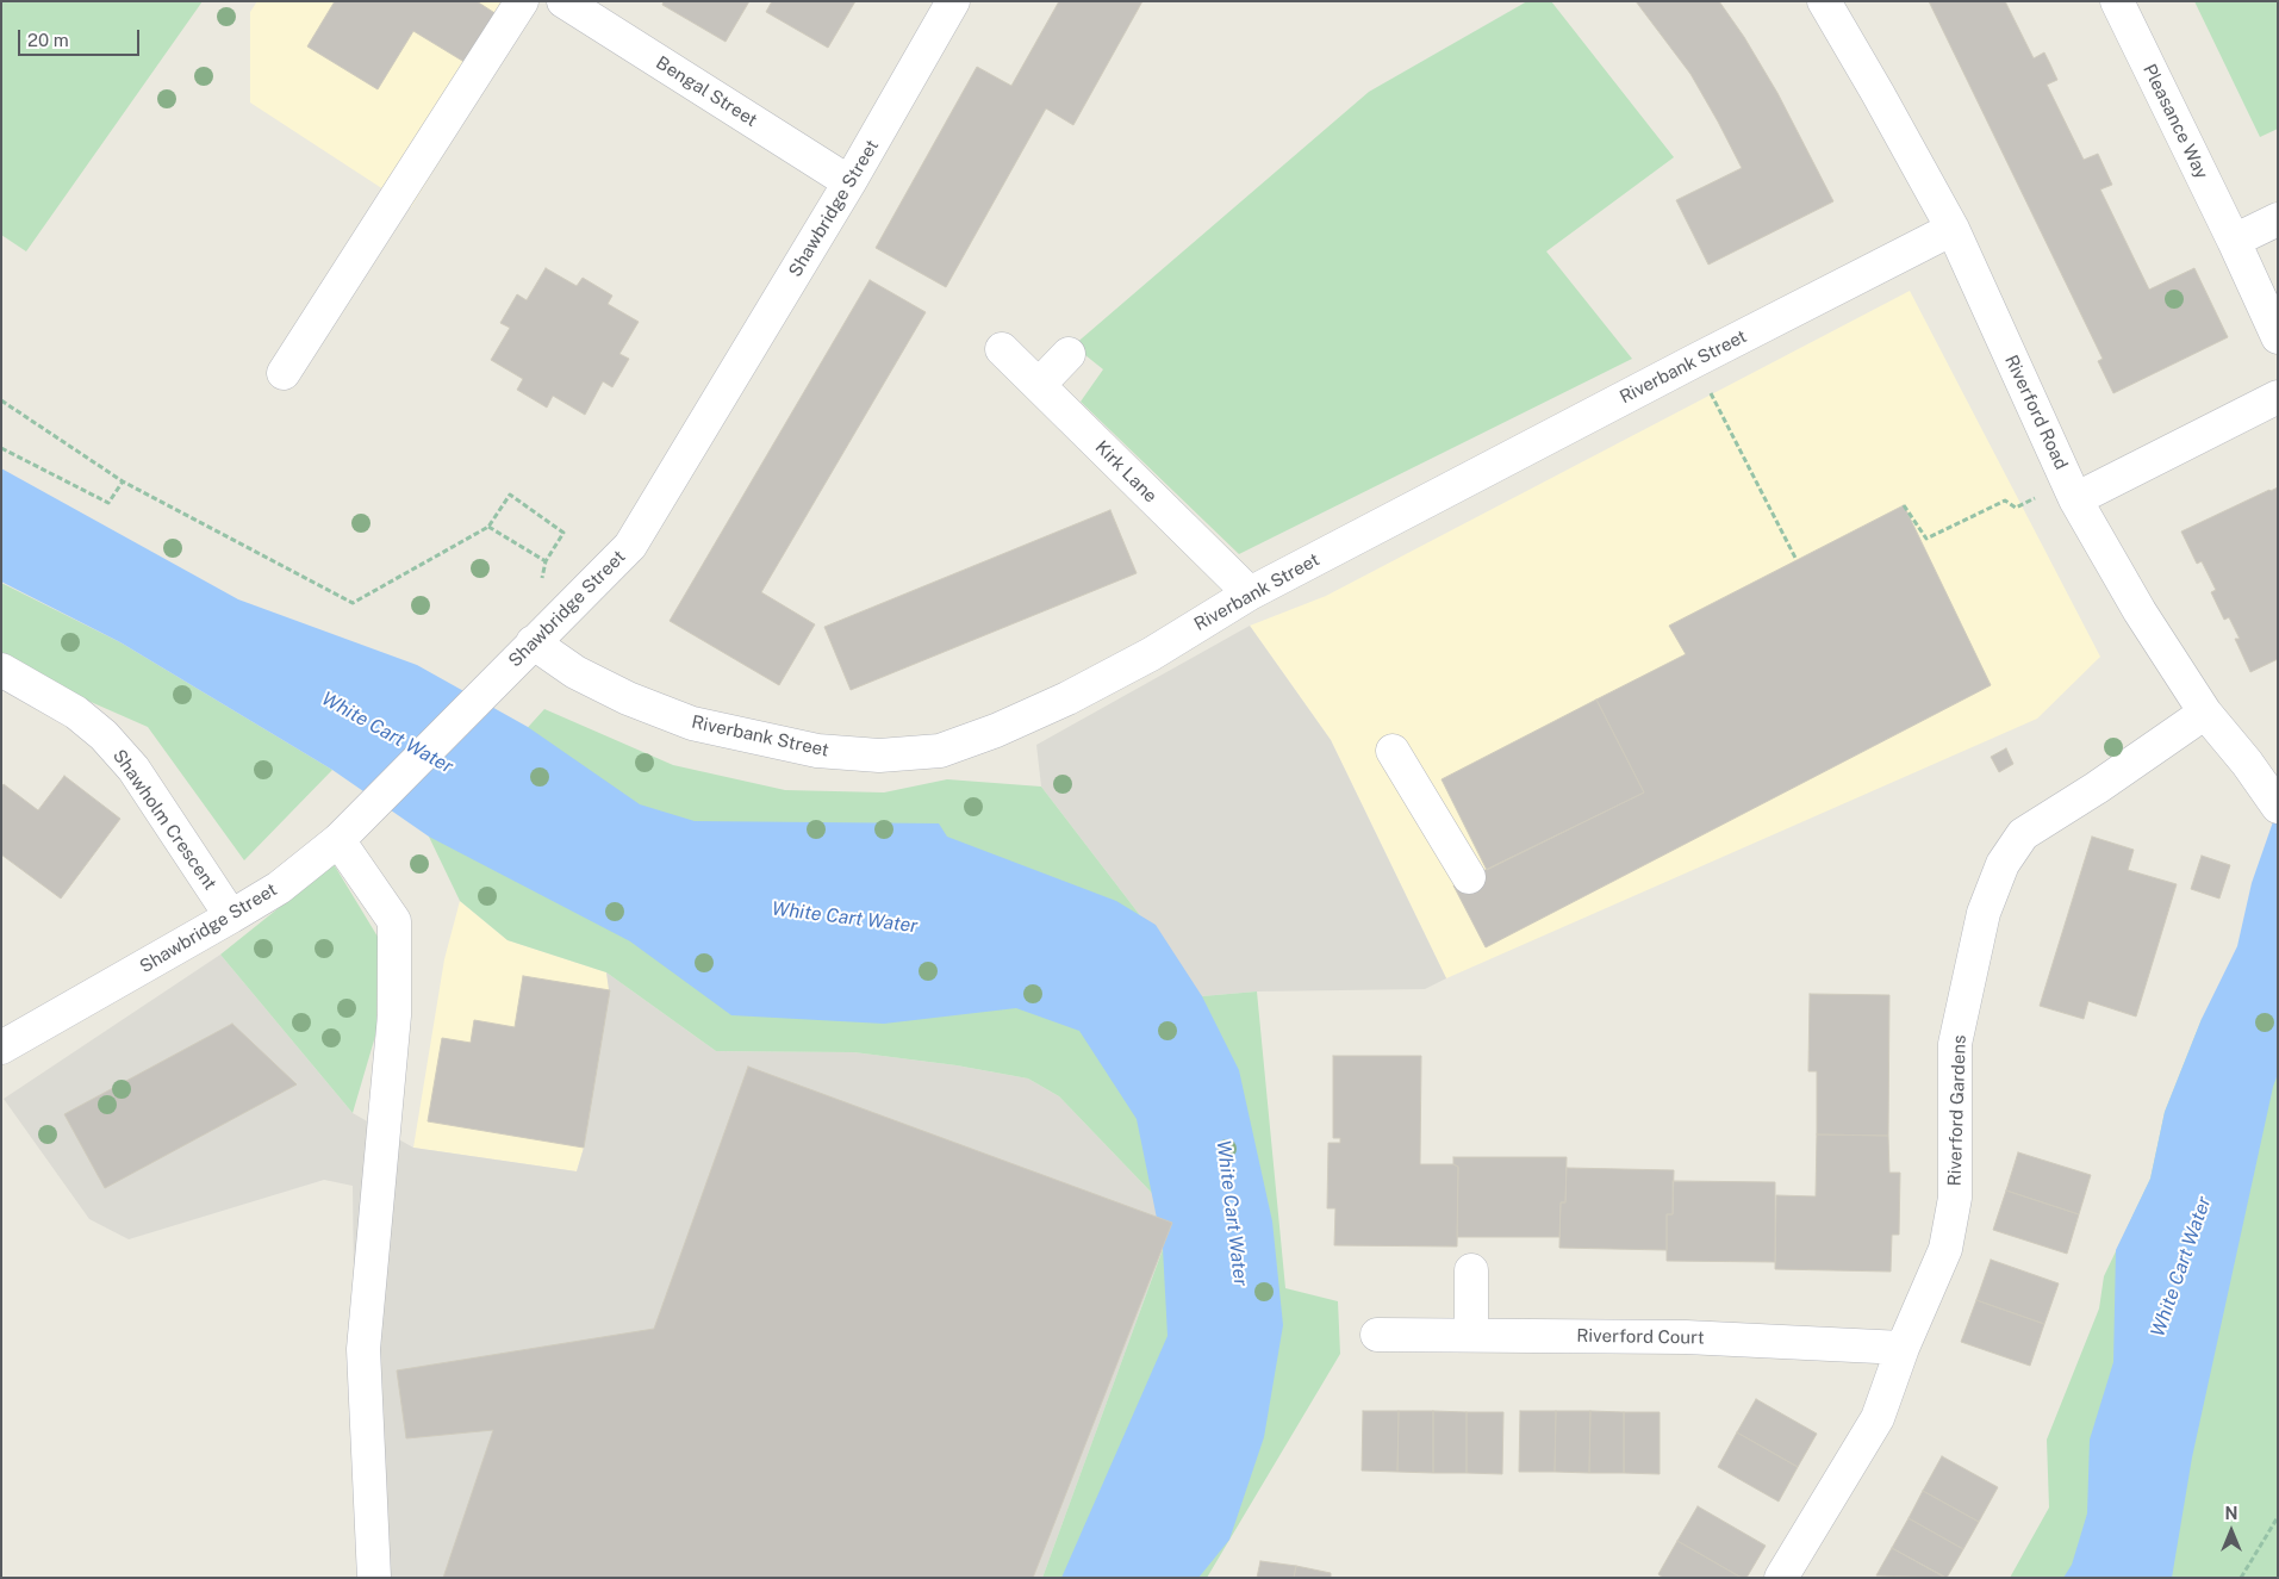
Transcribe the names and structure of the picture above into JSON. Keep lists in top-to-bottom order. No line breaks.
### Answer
{"streets":{"street":["Bengal Street","Pleasance Way","Shawbridge Street","Riverbank Street","Riverford Road","Kirk Lane","Shawholm Crescent","Riverford Gardens","Riverford Court"]},"crossings":[["Bengal Street","Shawbridge Street"],["Shawbridge Street","Riverbank Street"],["Shawbridge Street","Shawholm Crescent"],["Riverbank Street","Riverford Road"],["Riverbank Street","Kirk Lane"],["Riverford Road","Riverford Gardens"],["Riverford Gardens","Riverford Court"]],"water":["White Cart Water"],"scale_bar":"20 m","north":"top"}
